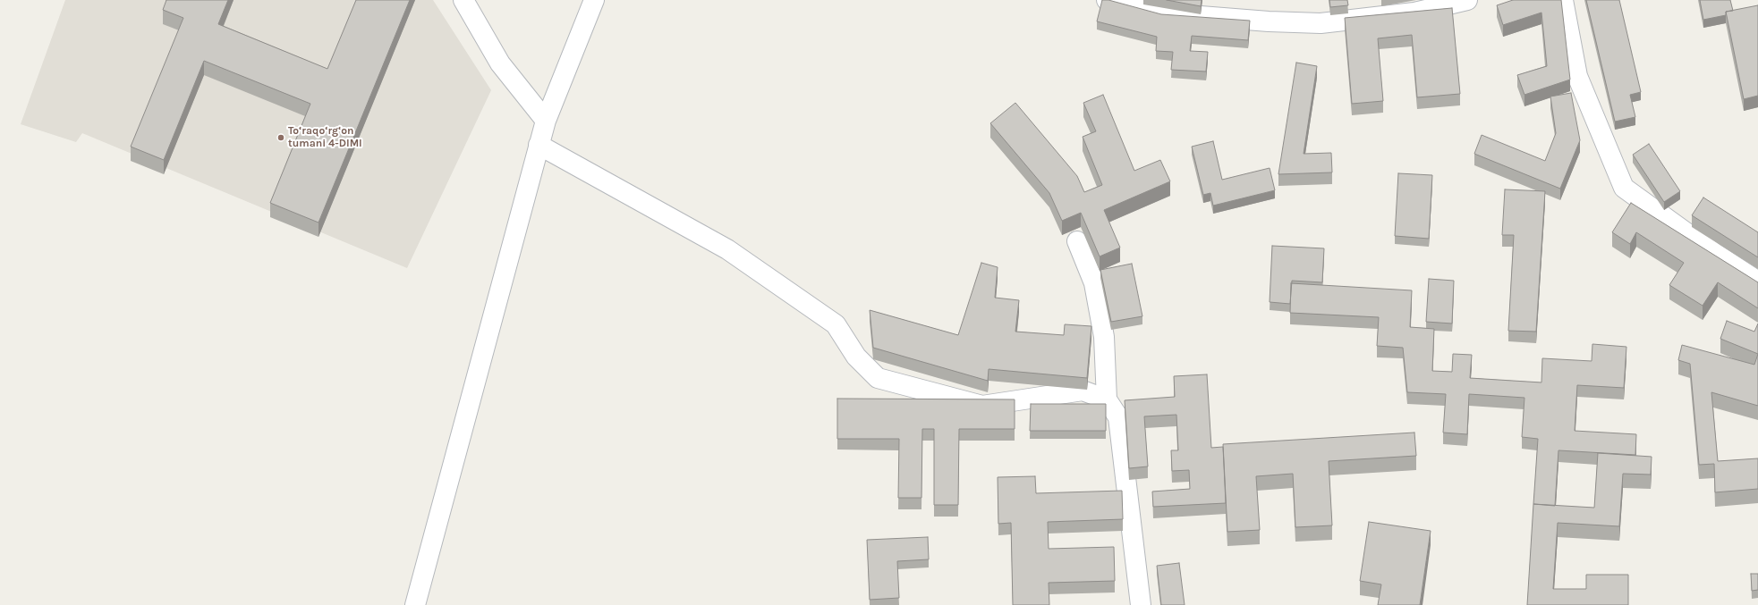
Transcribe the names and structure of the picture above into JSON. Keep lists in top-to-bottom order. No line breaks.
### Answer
{"places":["To‘raqo‘rg‘on tumani 4-DIMI"]}
